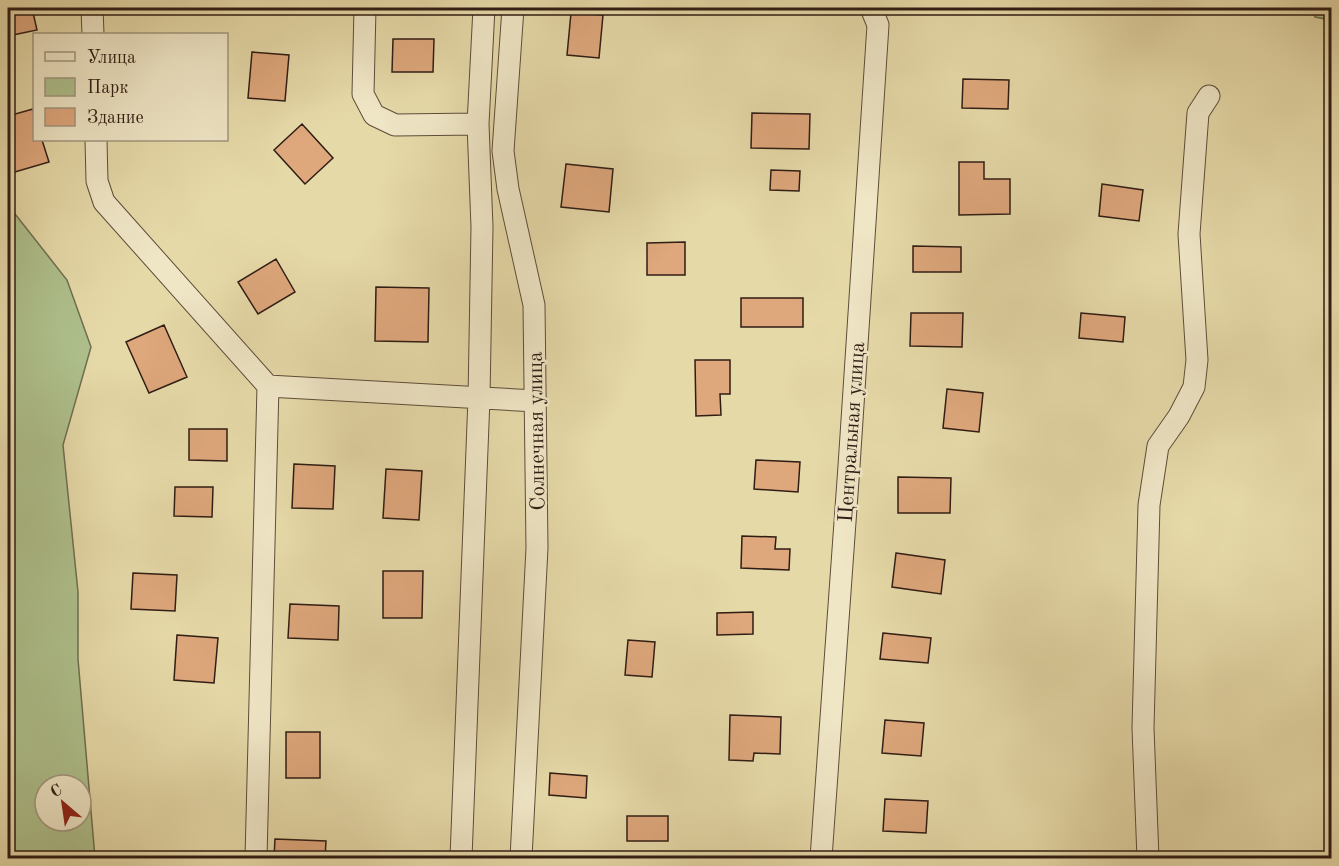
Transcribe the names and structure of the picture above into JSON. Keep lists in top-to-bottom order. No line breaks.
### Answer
{"streets":{"street":["Солнечная улица","Центральная улица"]},"legend":["Улица","Парк","Здание"],"north":"top left"}
